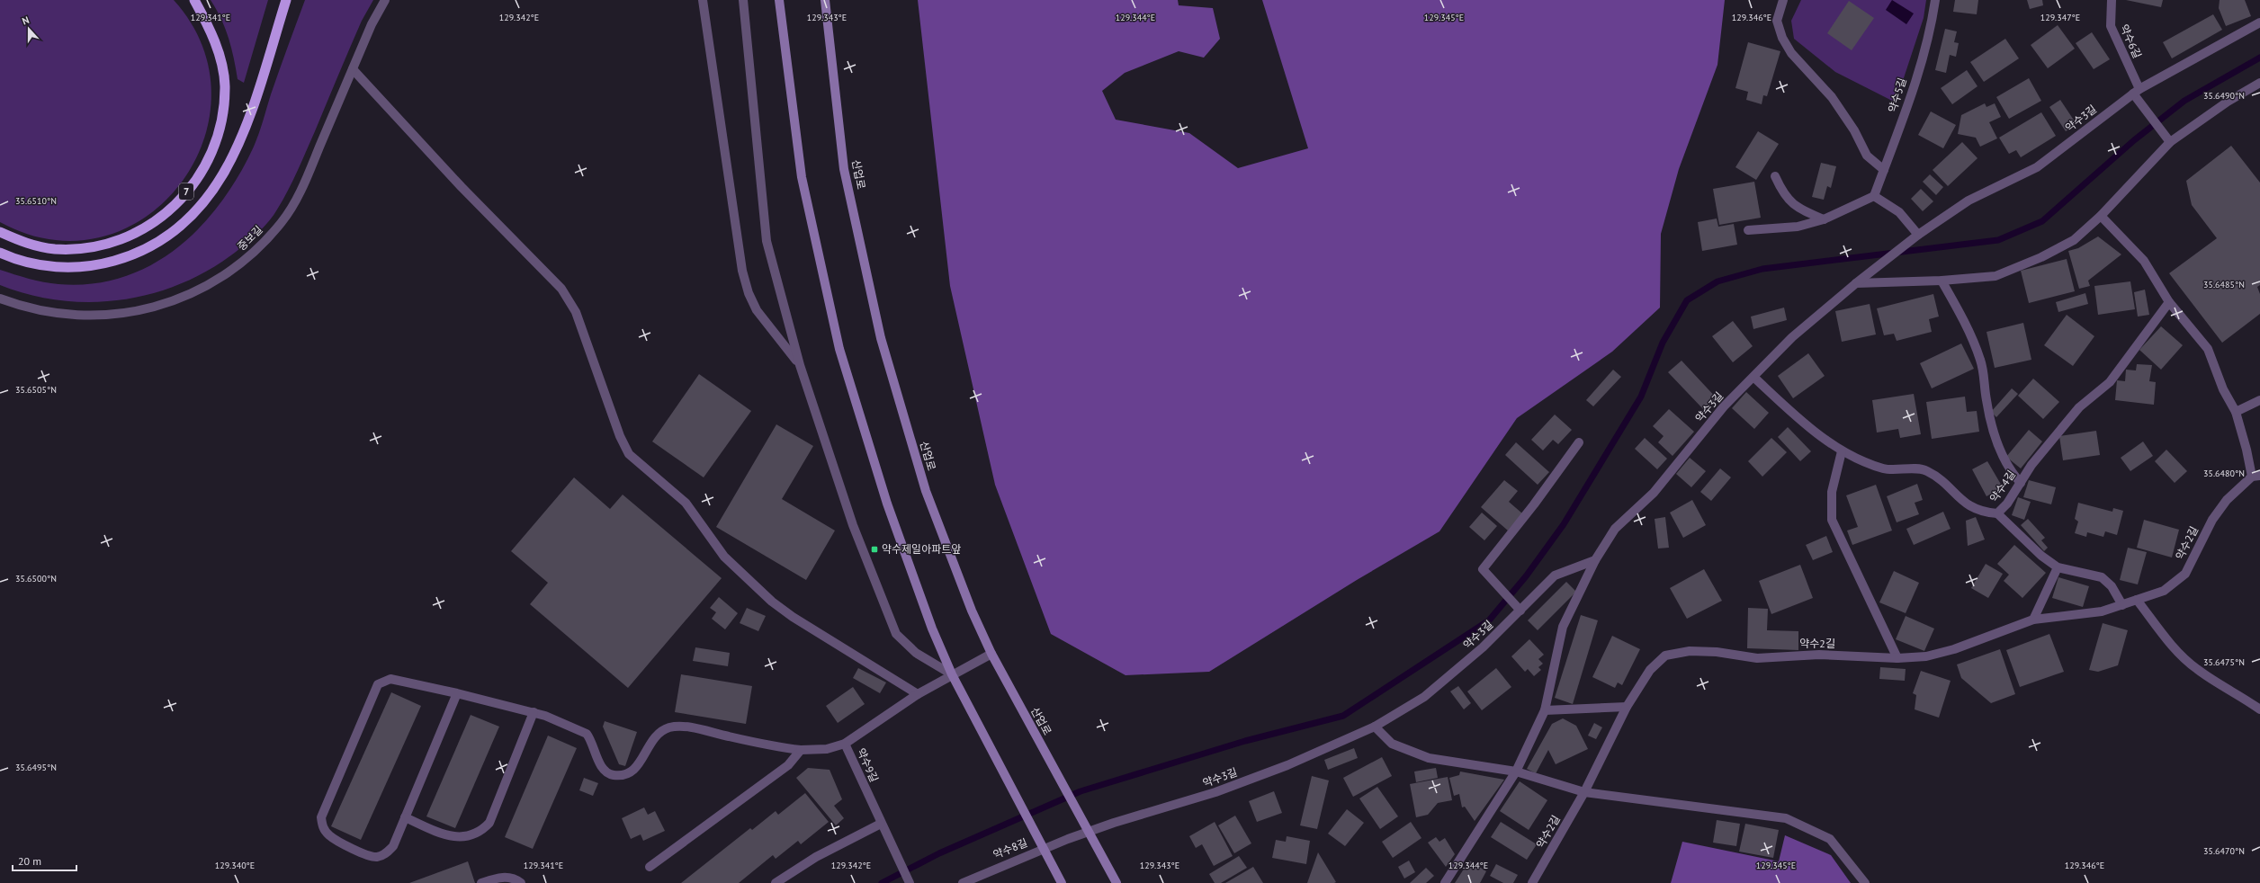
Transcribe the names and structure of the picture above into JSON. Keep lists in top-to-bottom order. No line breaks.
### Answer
{"streets":{"highway":["7"],"main road":["산업로"],"street":["약수6길","약수5길","약수3길","중보길","약수4길","약수2길","약수9길","약수8길"]},"crossings":[["약수6길","약수3길"],["약수3길","약수4길"],["약수3길","약수8길"],["산업로","약수9길"]],"places":{"transit":["약수제일아파트앞"]},"scale_bar":"20 m","north":"top","coordinates":["129.342°E","129.345°E","129.341°E","129.343°E","129.344°E","129.346°E","129.347°E","35.6490°N","35.6510°N","35.6485°N","35.6505°N","35.6480°N","35.6500°N","35.6475°N","35.6495°N","35.6470°N","129.340°E"]}
